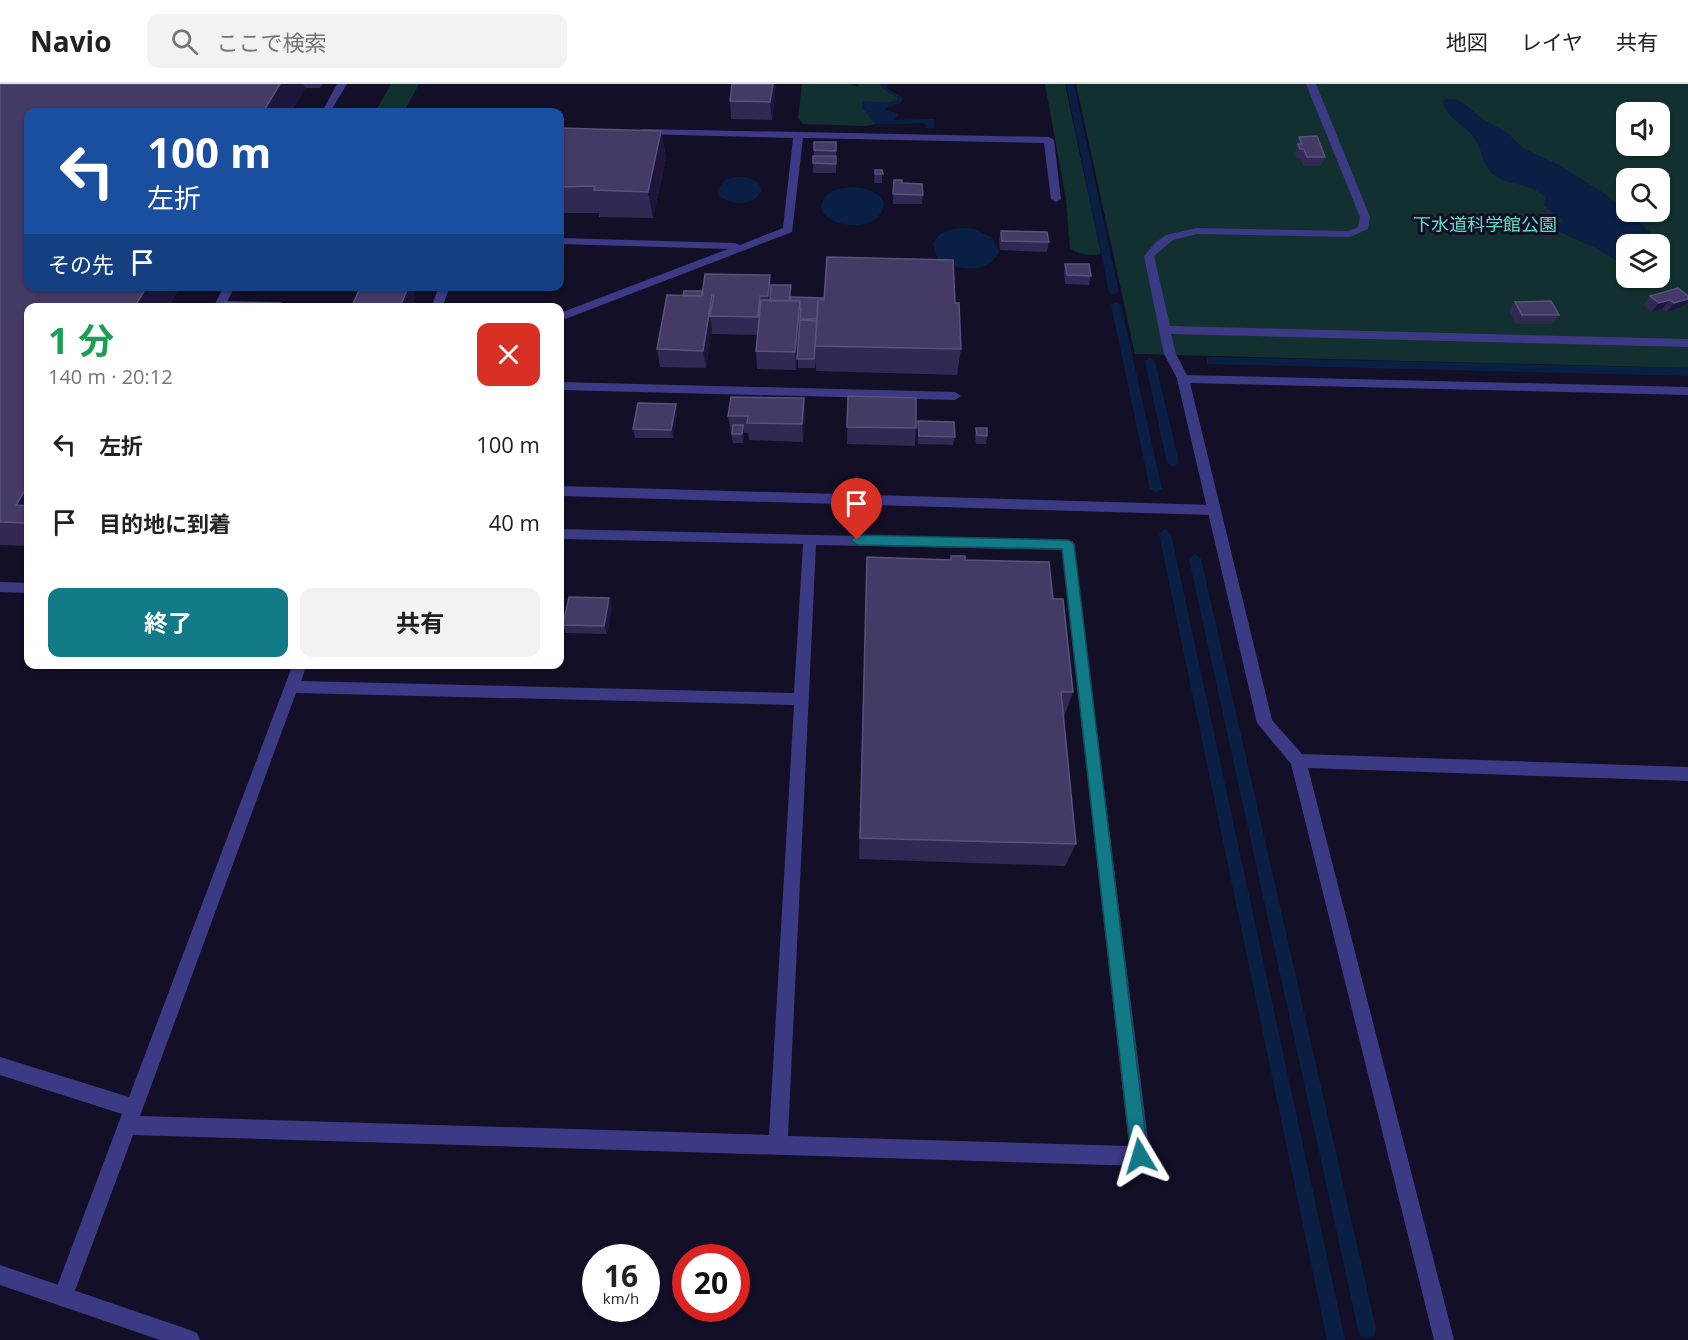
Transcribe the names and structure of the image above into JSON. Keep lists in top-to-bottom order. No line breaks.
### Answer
{"parks":["下水道科学館公園"],"page":{"header":"Navio","search":"ここで検索","nav":["地図","レイヤ","共有"],"turn":["100 m","左折"],"then":"その先","heading":["1 分","140 m · 20:12"],"list":[{"name":"左折","value":"100 m"},{"name":"目的地に到着","value":"40 m"}],"buttons":["終了","共有"],"speed":"16 km/h","limit":"20"}}
